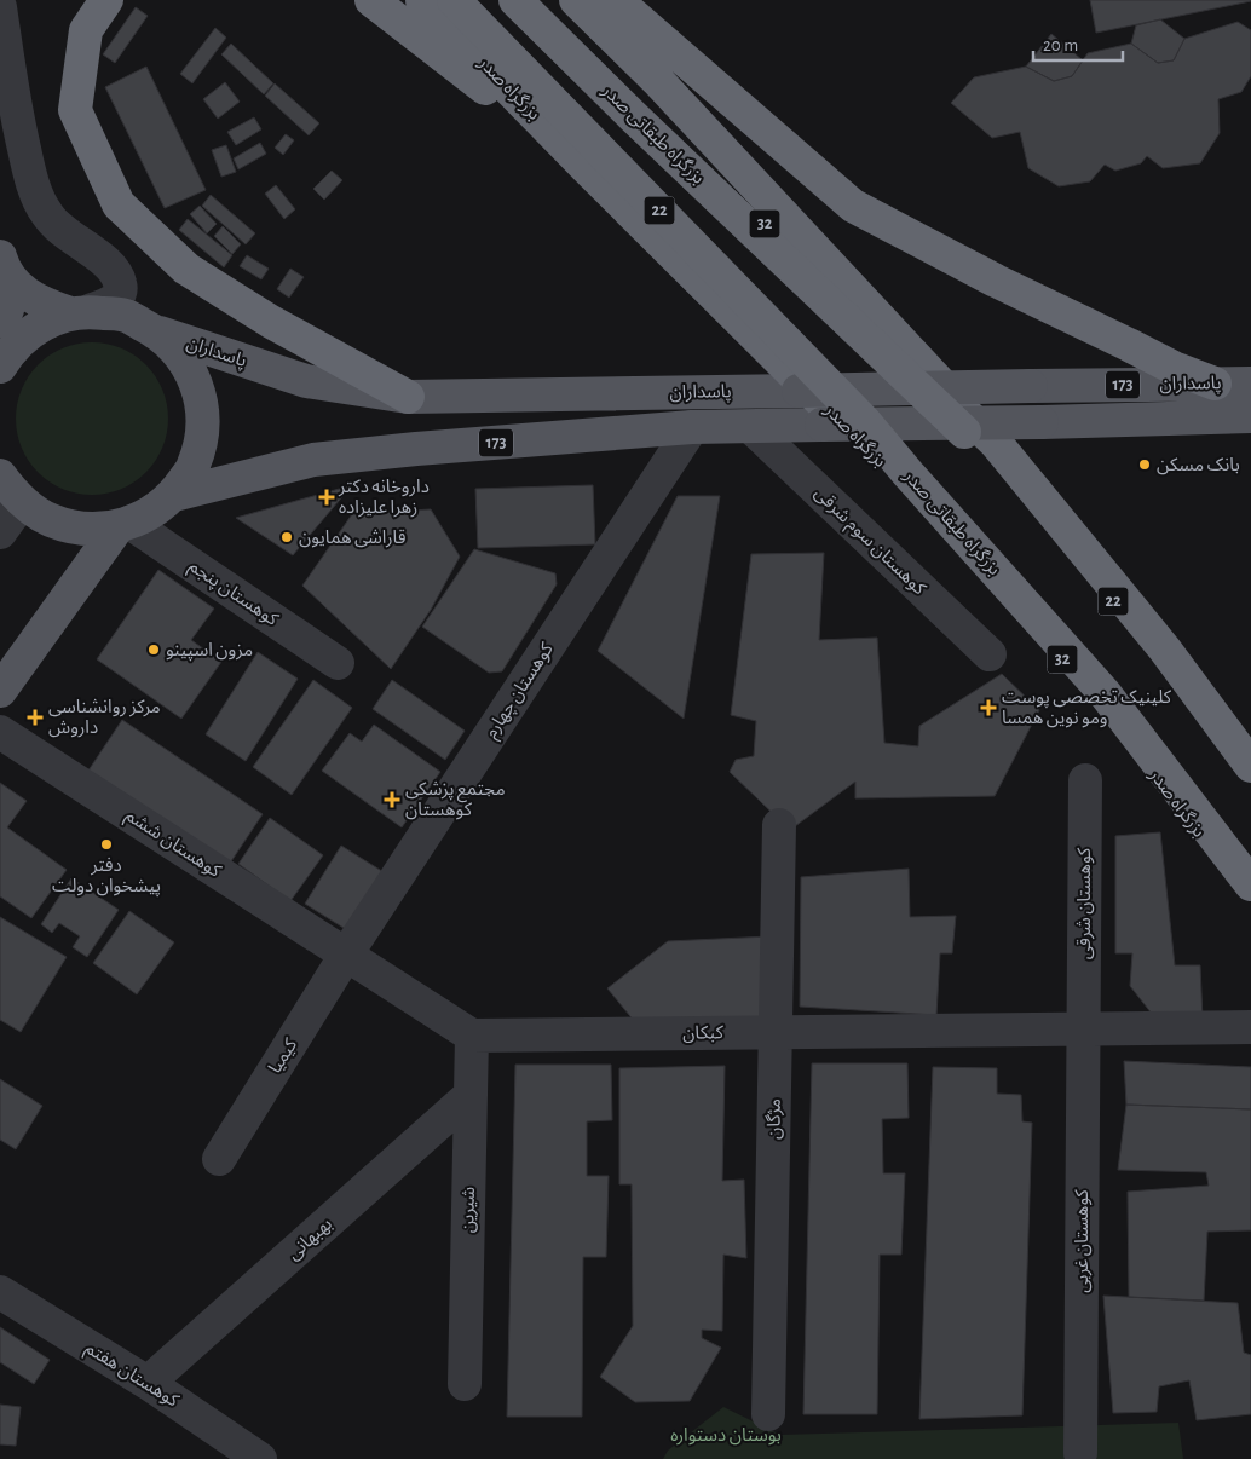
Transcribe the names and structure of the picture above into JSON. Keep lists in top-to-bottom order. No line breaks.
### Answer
{"streets":{"highway":["بزرگراه صدر","بزرگراه طبقاتی صدر","22","32"],"main road":["پاسداران","173"],"street":["کوهستان سوم شرقی","کوهستان پنجم","کوهستان چهارم","کوهستان ششم","کوهستان شرقی","کبکان","کیمیا","مژگان","شیرین","بهبهانی","کوهستان غربی","کوهستان هفتم"]},"crossings":[["پاسداران","کوهستان سوم شرقی"],["پاسداران","کوهستان چهارم"],["کوهستان چهارم","کوهستان ششم"],["کوهستان چهارم","کیمیا"],["کوهستان ششم","کیمیا"],["کوهستان شرقی","کبکان"],["کوهستان شرقی","کوهستان غربی"],["کبکان","مژگان"],["کبکان","شیرین"],["کبکان","کوهستان غربی"],["شیرین","بهبهانی"],["بهبهانی","کوهستان هفتم"]],"parks":["بوستان دستواره"],"places":{"other":["بانک مسکن","قاراشی همایون","مزون اسپینو","دفتر پیشخوان دولت"],"health":["داروخانه دکتر زهرا علیزاده","کلینیک تخصصی پوست ومو نوین همسا","مرکز روانشناسی داروش","مجتمع پزشکی کوهستان"]},"scale_bar":"20 m"}
